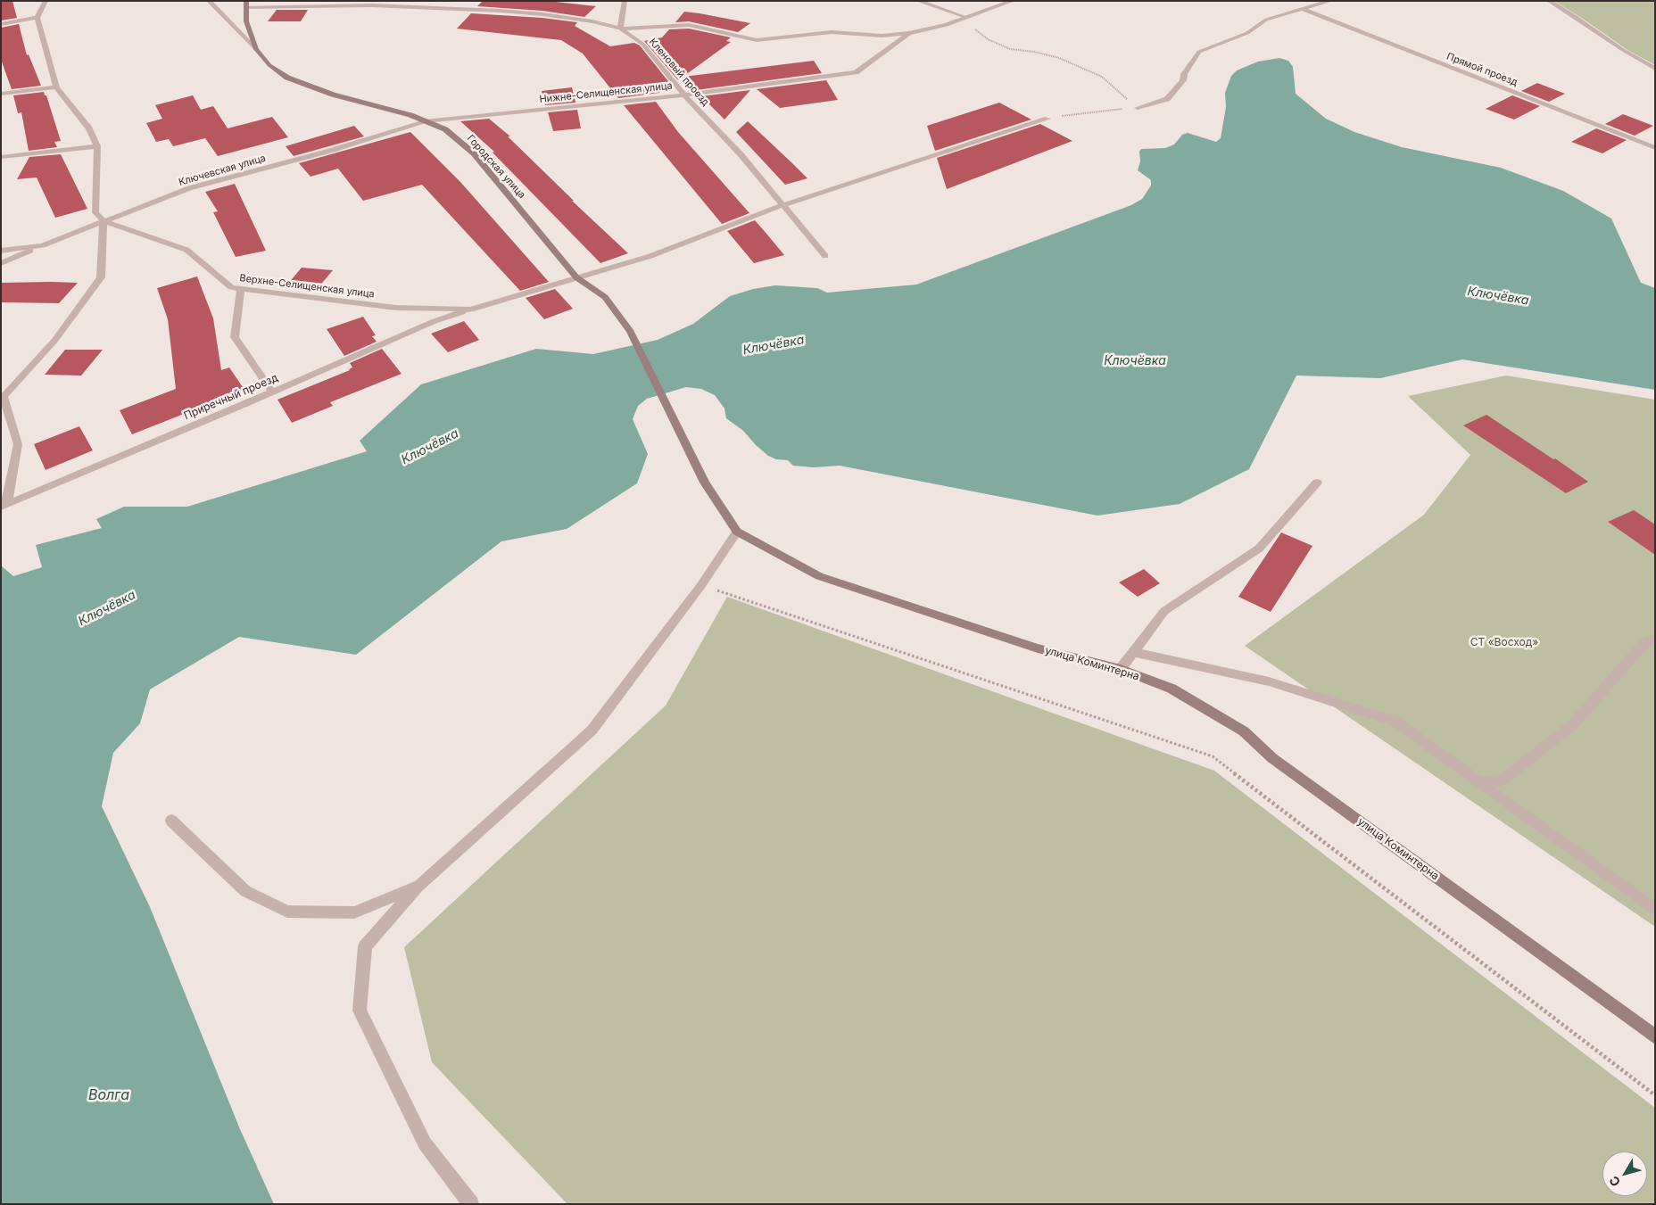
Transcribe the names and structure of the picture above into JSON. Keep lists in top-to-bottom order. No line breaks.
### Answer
{"streets":{"street":["Прямой проезд","Кленовый проезд","Нижне-Селищенская улица","Городская улица","Ключевская улица","Верхне-Селищенская улица","Приречный проезд","улица Коминтерна"]},"crossings":[["Кленовый проезд","Нижне-Селищенская улица"],["Кленовый проезд","Городская улица"],["Кленовый проезд","Верхне-Селищенская улица"],["Нижне-Селищенская улица","Городская улица"],["Нижне-Селищенская улица","Ключевская улица"],["Городская улица","Ключевская улица"],["Городская улица","Верхне-Селищенская улица"],["Городская улица","улица Коминтерна"],["Ключевская улица","Верхне-Селищенская улица"],["Верхне-Селищенская улица","Приречный проезд"]],"water":["Ключёвка","Волга"],"parks":["СТ «Восход»"],"north":"bottom left"}
